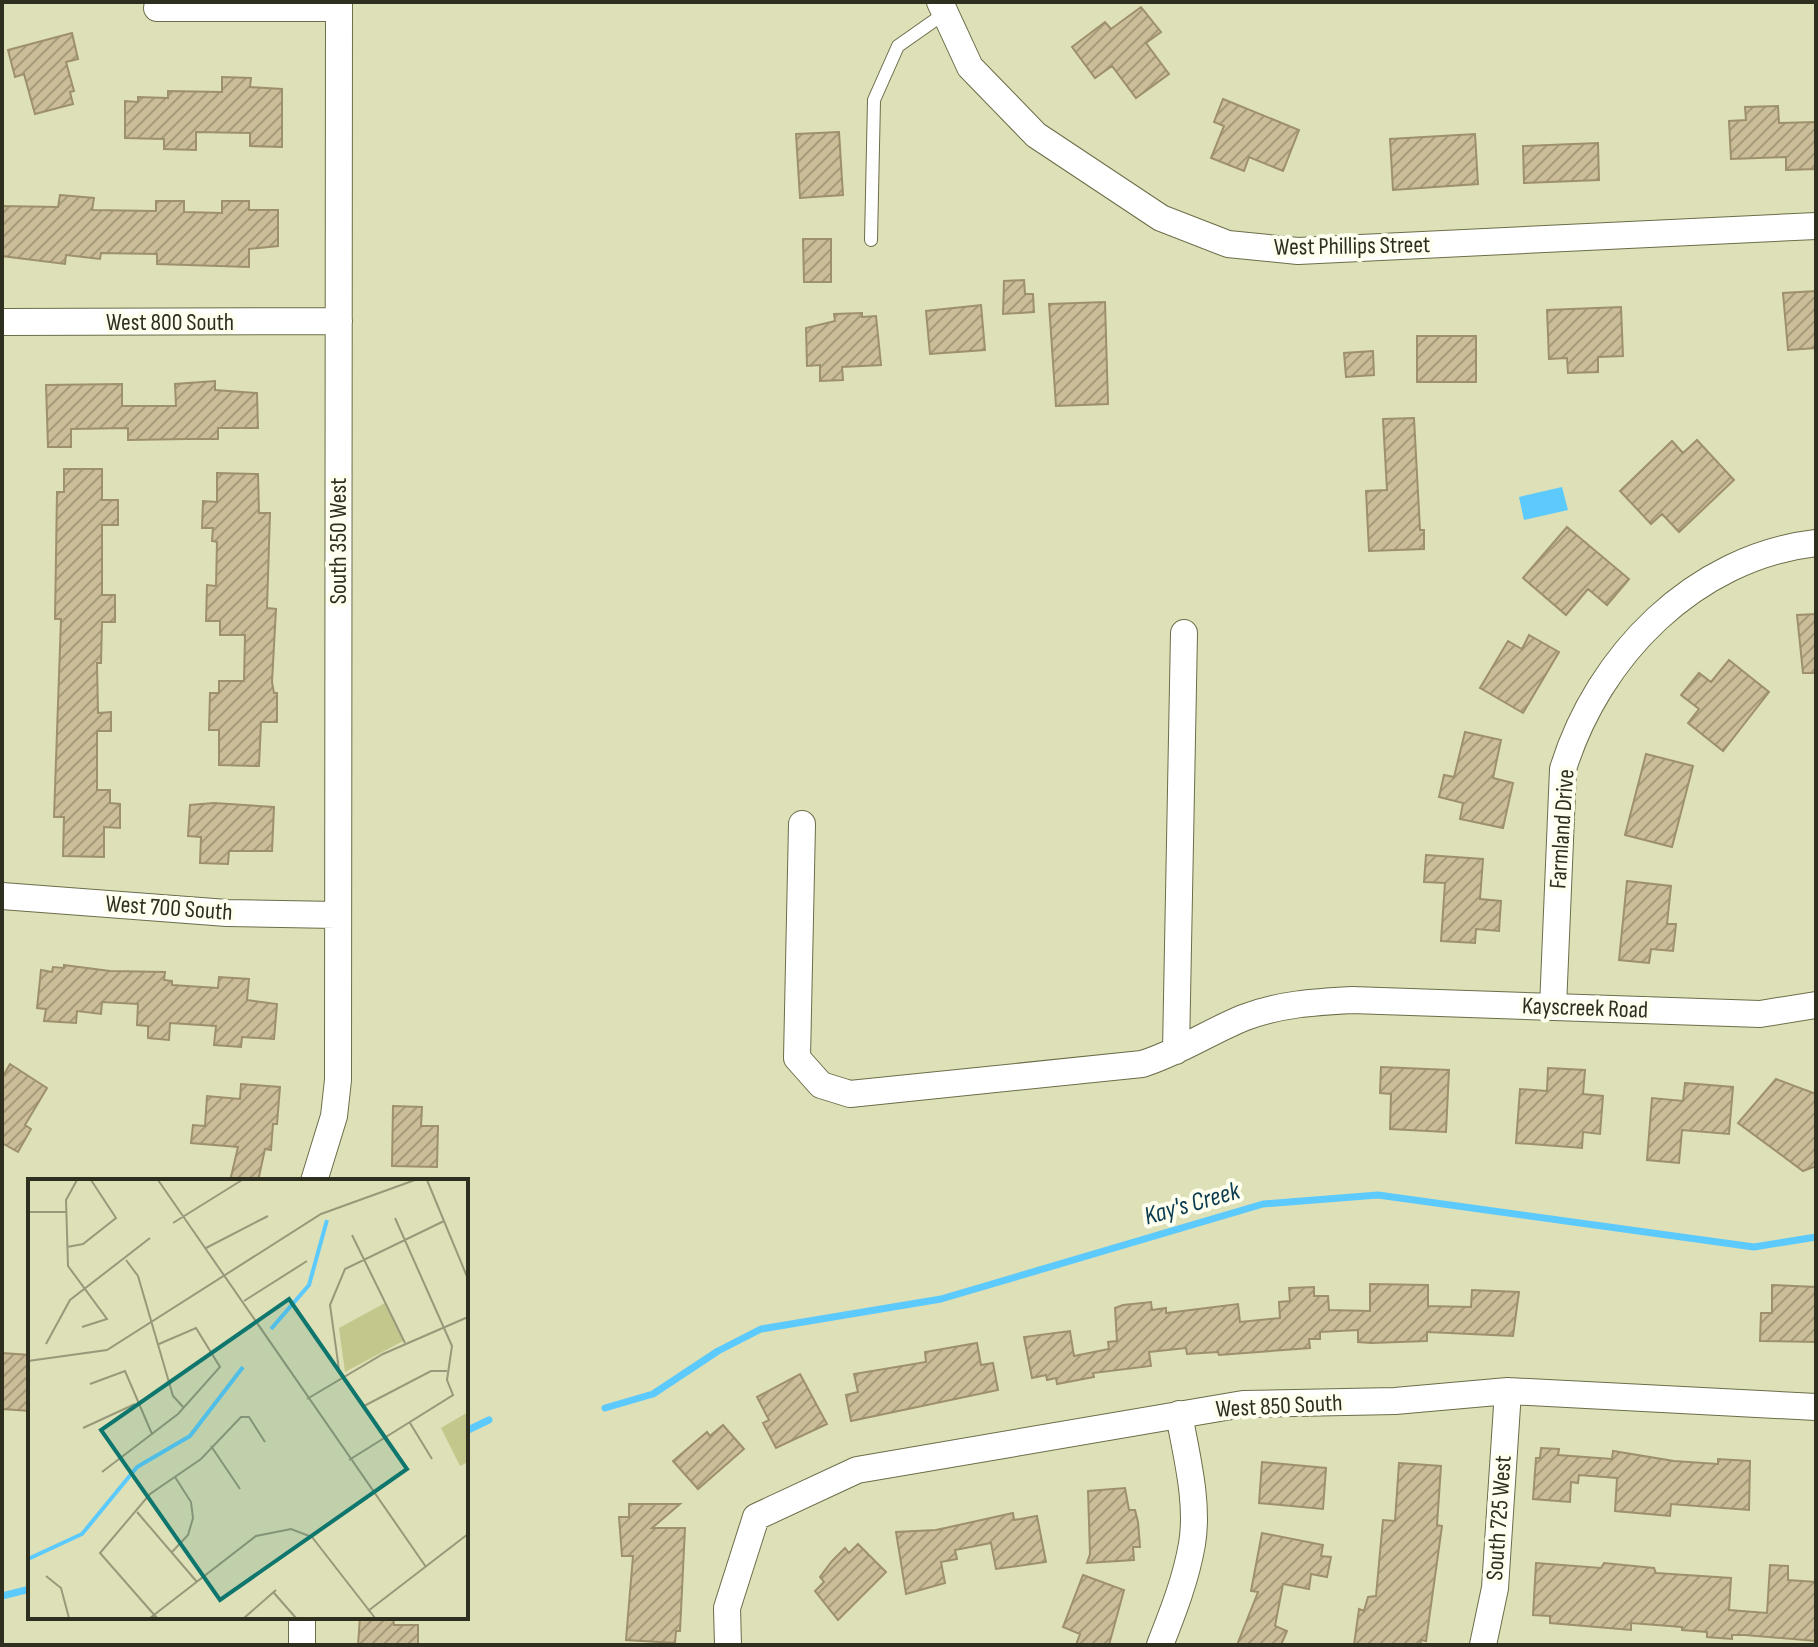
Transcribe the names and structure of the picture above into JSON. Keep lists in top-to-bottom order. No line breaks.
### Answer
{"streets":{"street":["West Phillips Street","West 800 South","South 350 West","Farmland Drive","West 700 South","Kayscreek Road","West 850 South","South 725 West"]},"crossings":[["West 800 South","South 350 West"],["South 350 West","West 700 South"],["Farmland Drive","Kayscreek Road"],["West 850 South","South 725 West"]],"water":["Kay's Creek"]}
